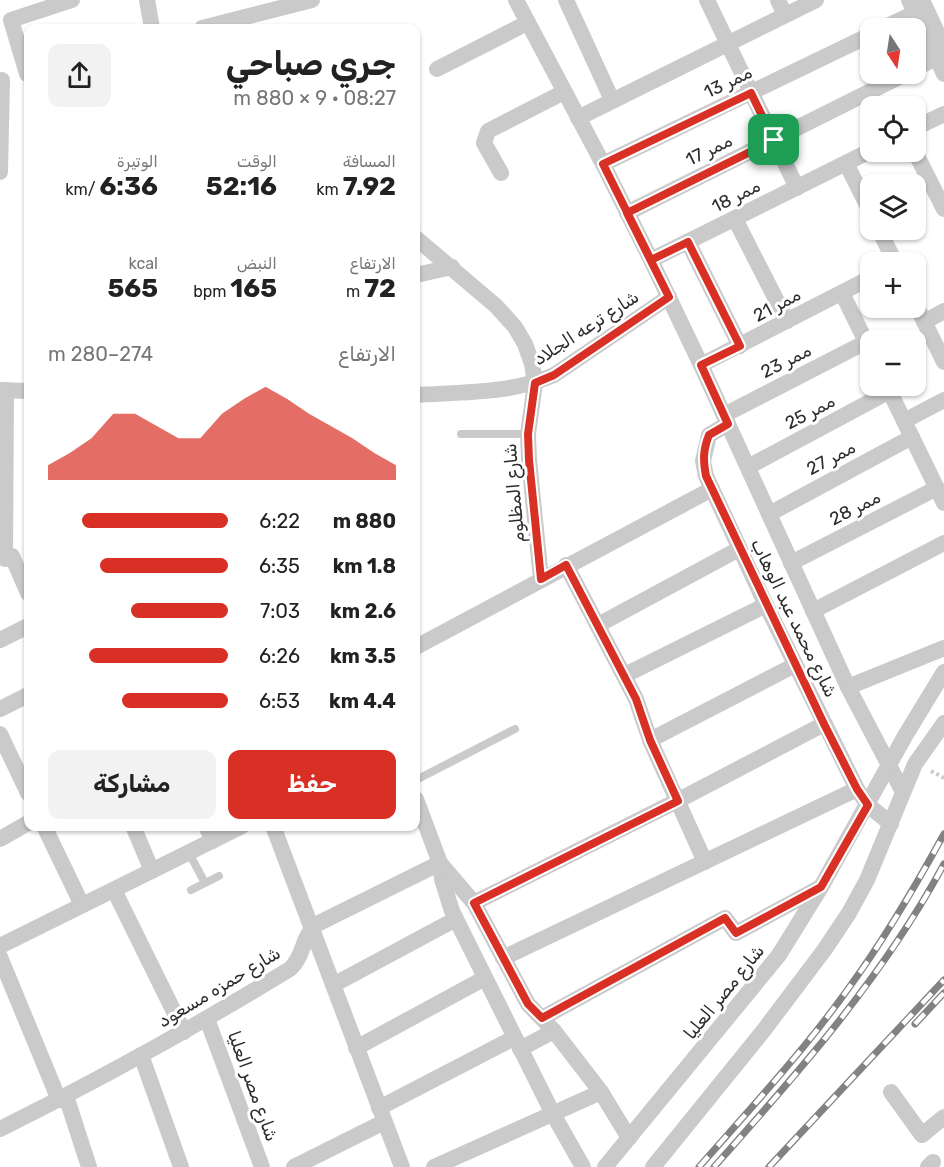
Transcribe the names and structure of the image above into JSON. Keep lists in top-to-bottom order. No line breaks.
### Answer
{"streets":{"street":["ممر 13","ممر 17","ممر 18","ممر 21","شارع ترعه الجلاد","ممر 23","ممر 25","ممر 27","شارع المظلوم","ممر 28","شارع محمد عبد الوهاب","شارع حمزه مسعود","شارع مصر العليا"]},"crossings":[["ممر 13","شارع محمد عبد الوهاب"],["ممر 17","شارع محمد عبد الوهاب"],["ممر 18","شارع محمد عبد الوهاب"],["ممر 21","شارع محمد عبد الوهاب"],["شارع ترعه الجلاد","شارع المظلوم"],["شارع ترعه الجلاد","شارع محمد عبد الوهاب"],["ممر 23","شارع محمد عبد الوهاب"],["ممر 25","شارع محمد عبد الوهاب"],["ممر 27","شارع محمد عبد الوهاب"],["ممر 28","شارع محمد عبد الوهاب"],["شارع محمد عبد الوهاب","شارع مصر العليا"],["شارع حمزه مسعود","شارع مصر العليا"]],"north":"bottom","page":{"map_buttons":["+","−"],"heading":["جري صباحي","08:27 · 9 × 880 m"],"stats":[["المسافة","7.92 km"],["الوقت","52:16"],["الوتيرة","6:36 /km"],["الارتفاع","72 m"],["النبض","165 bpm"],["kcal","565"]],"chart":["الارتفاع","274–280 m"],"list":[{"name":"880 m","note":"6:22"},{"name":"1.8 km","note":"6:35"},{"name":"2.6 km","note":"7:03"},{"name":"3.5 km","note":"6:26"},{"name":"4.4 km","note":"6:53"}],"buttons":["حفظ","مشاركة"]}}
